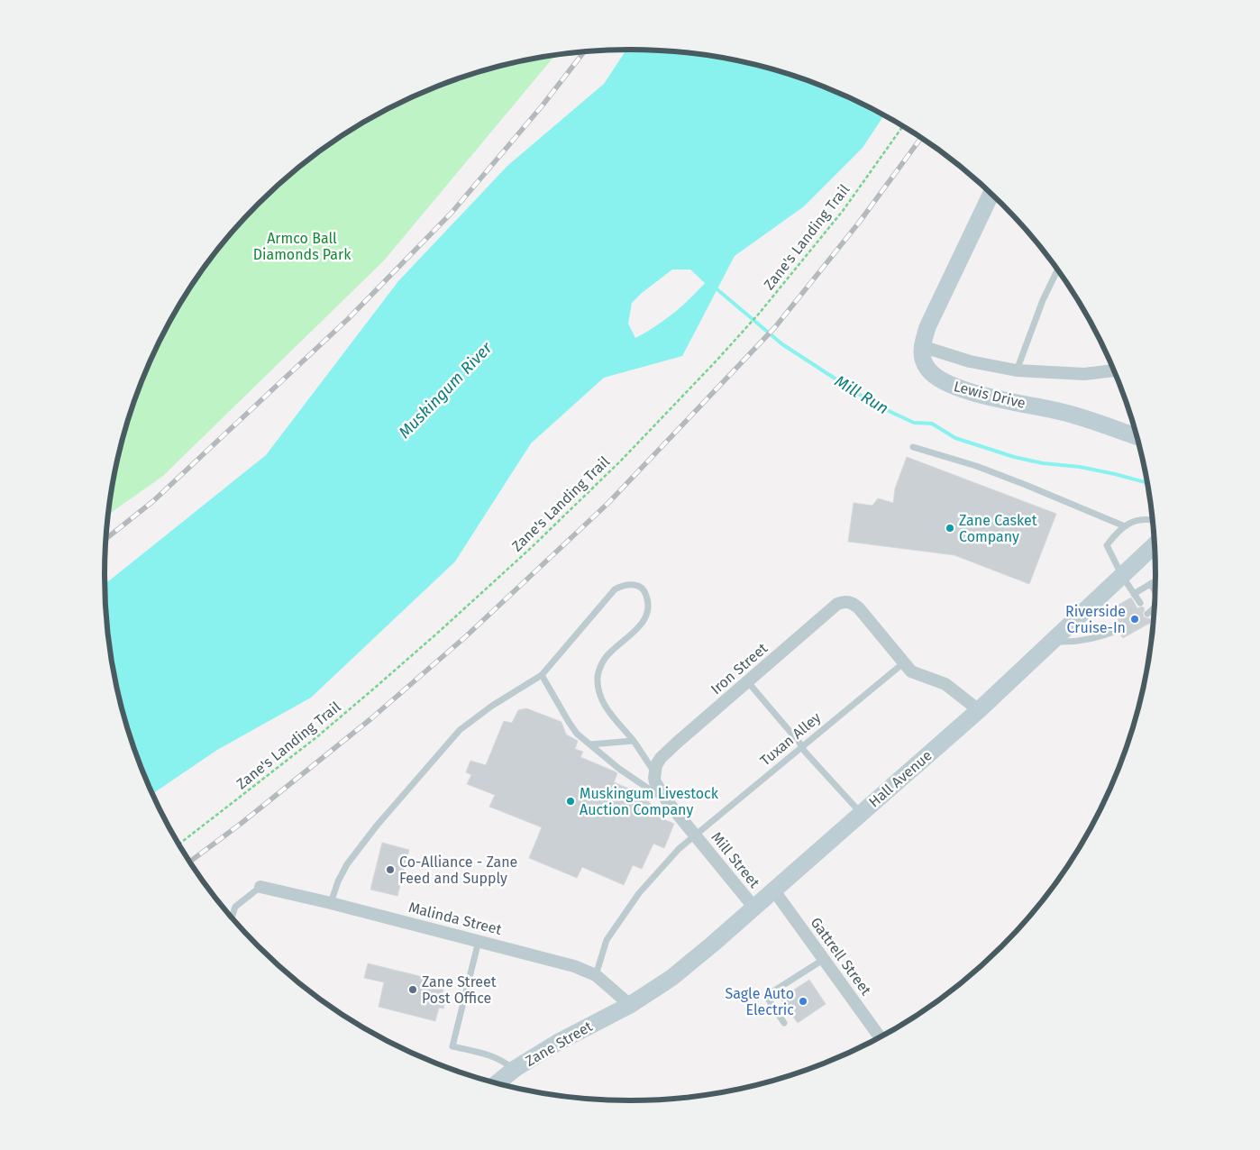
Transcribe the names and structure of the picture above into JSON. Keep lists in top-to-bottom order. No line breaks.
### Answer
{"streets":{"main road":["Lewis Drive","Hall Avenue","Zane Street"],"street":["Iron Street","Mill Street","Malinda Street","Gattrell Street"],"lane":["Tuxan Alley"],"path":["Zane's Landing Trail"]},"crossings":[["Iron Street","Tuxan Alley"],["Iron Street","Mill Street"],["Tuxan Alley","Mill Street"],["Tuxan Alley","Malinda Street"],["Hall Avenue","Mill Street"],["Hall Avenue","Malinda Street"],["Hall Avenue","Gattrell Street"],["Hall Avenue","Zane Street"],["Malinda Street","Zane Street"]],"water":["Muskingum River","Mill Run"],"parks":["Armco Ball Diamonds Park"],"places":["Zane Casket Company","Riverside Cruise-In","Muskingum Livestock Auction Company","Co-Alliance - Zane Feed and Supply","Zane Street Post Office","Sagle Auto Electric"]}
